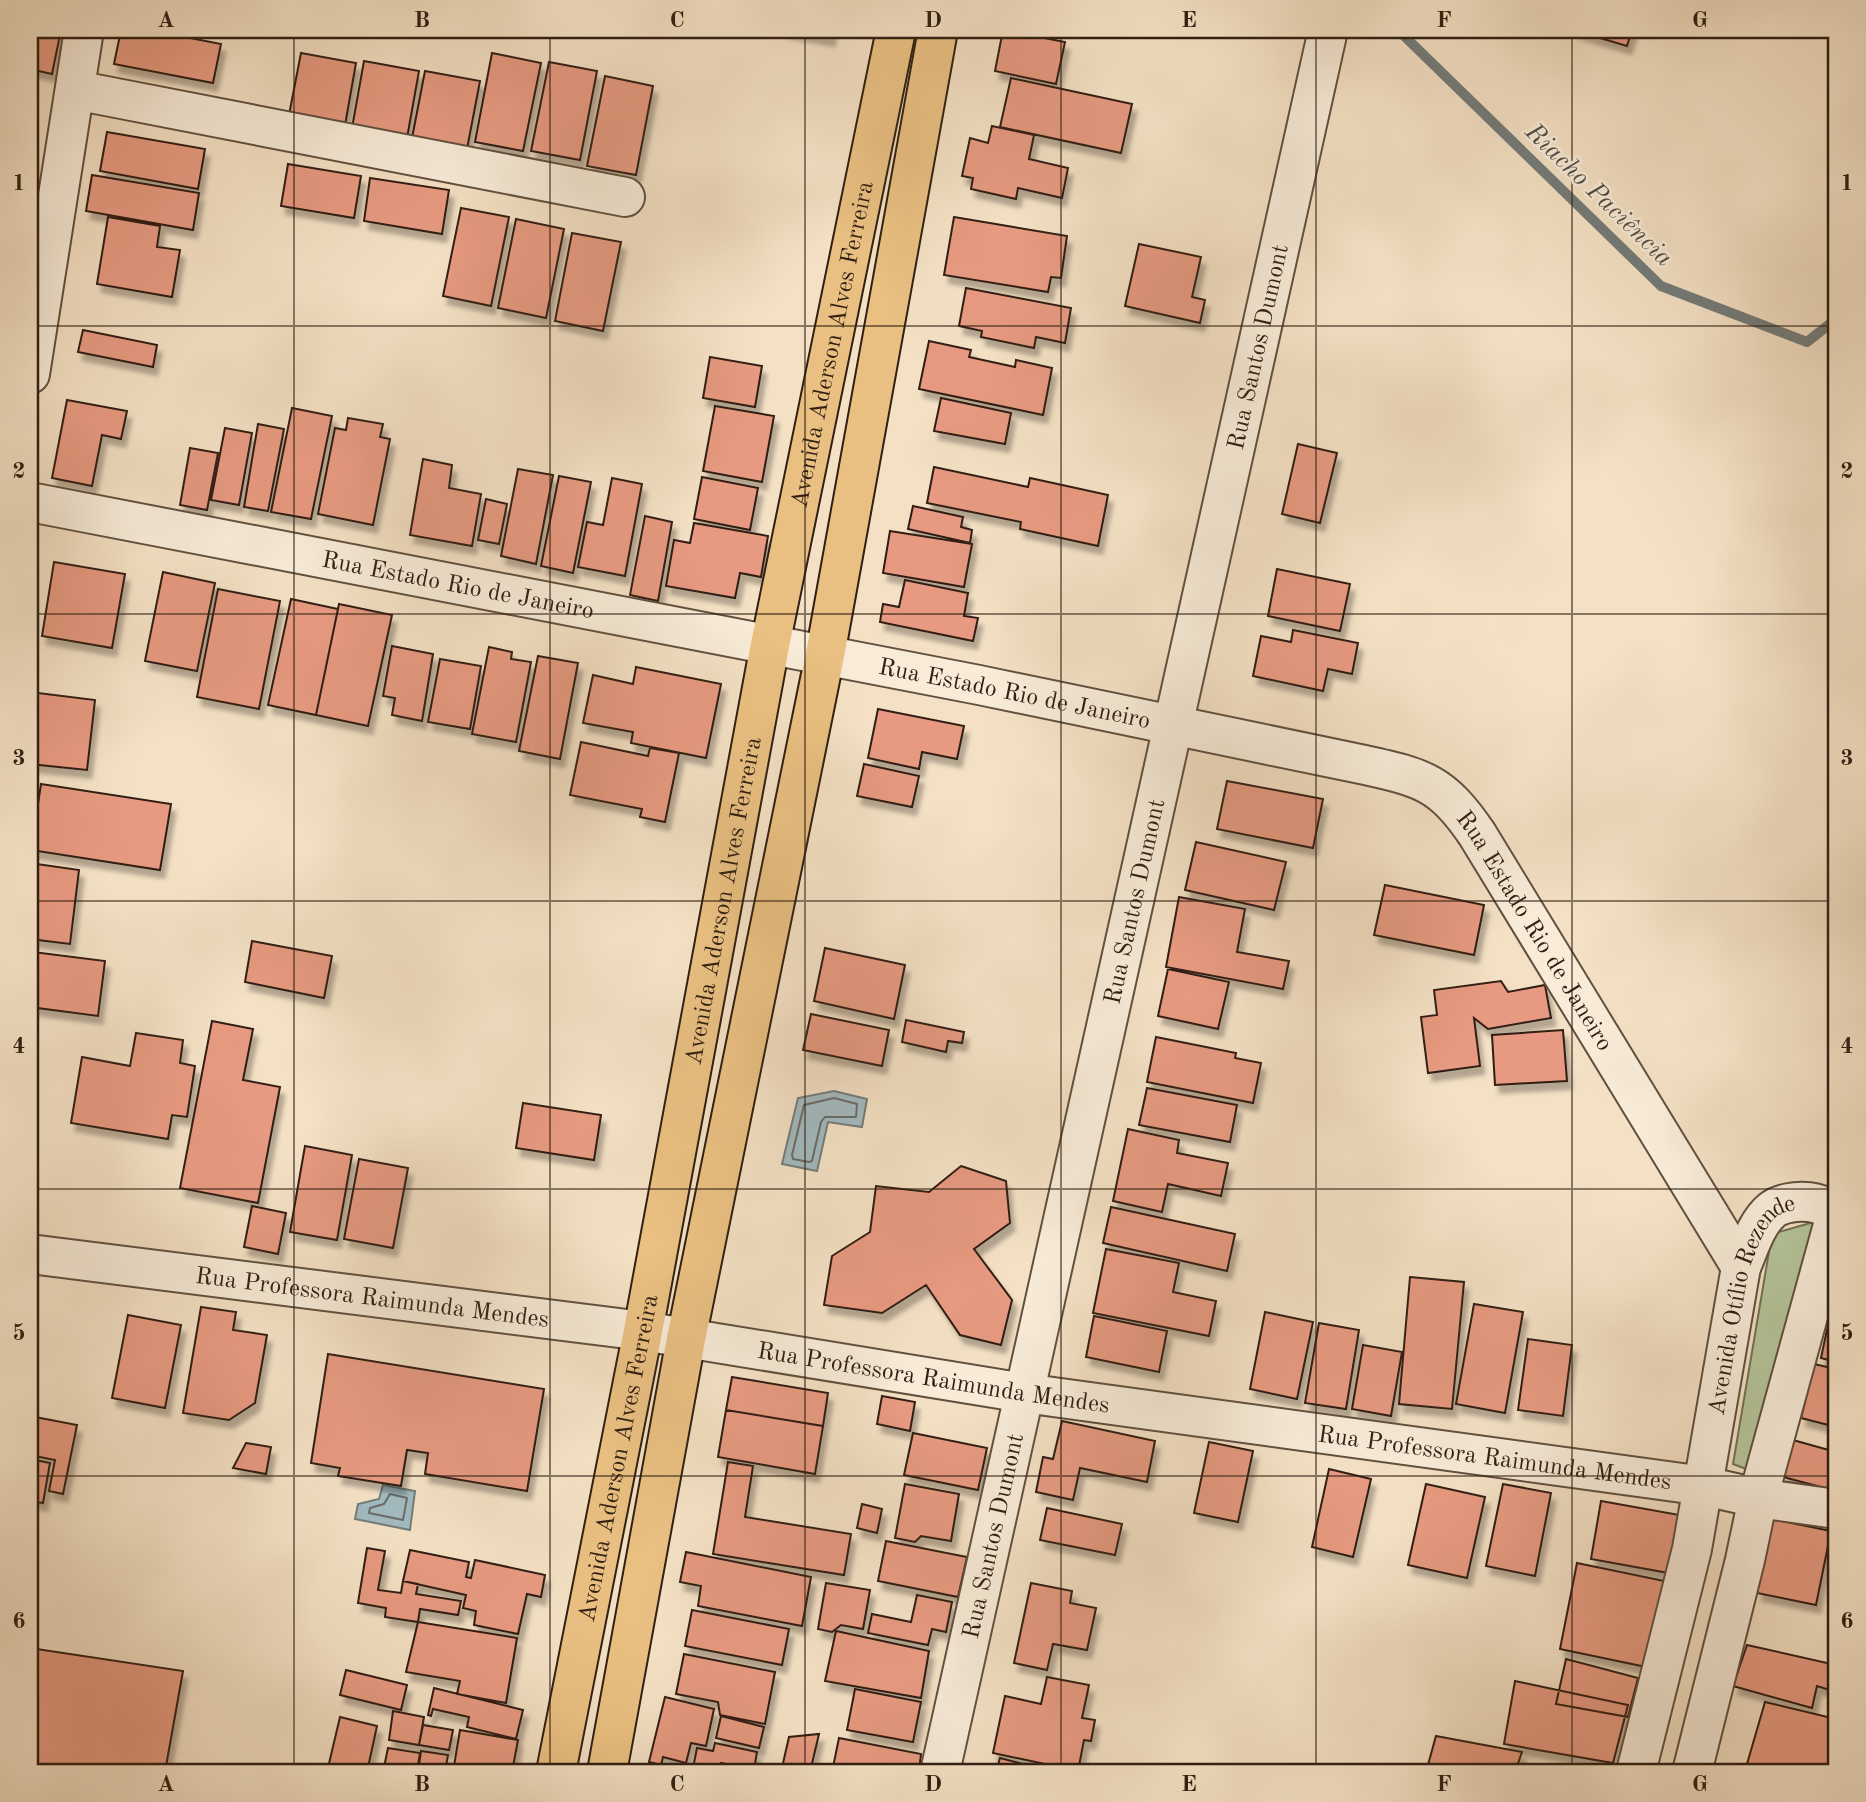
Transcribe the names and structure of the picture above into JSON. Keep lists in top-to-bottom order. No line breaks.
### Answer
{"streets":{"main road":["Avenida Aderson Alves Ferreira"],"street":["Rua Santos Dumont","Rua Estado Rio de Janeiro","Rua Professora Raimunda Mendes","Avenida Otílio Rezende"]},"crossings":[["Avenida Aderson Alves Ferreira","Rua Estado Rio de Janeiro"],["Avenida Aderson Alves Ferreira","Rua Professora Raimunda Mendes"],["Rua Santos Dumont","Rua Estado Rio de Janeiro"],["Rua Santos Dumont","Rua Professora Raimunda Mendes"],["Rua Estado Rio de Janeiro","Avenida Otílio Rezende"],["Rua Professora Raimunda Mendes","Avenida Otílio Rezende"]],"water":["Riacho Paciência"],"grid":{"columns":["A","B","C","D","E","F","G"],"rows":["1","2","3","4","5","6"]}}
